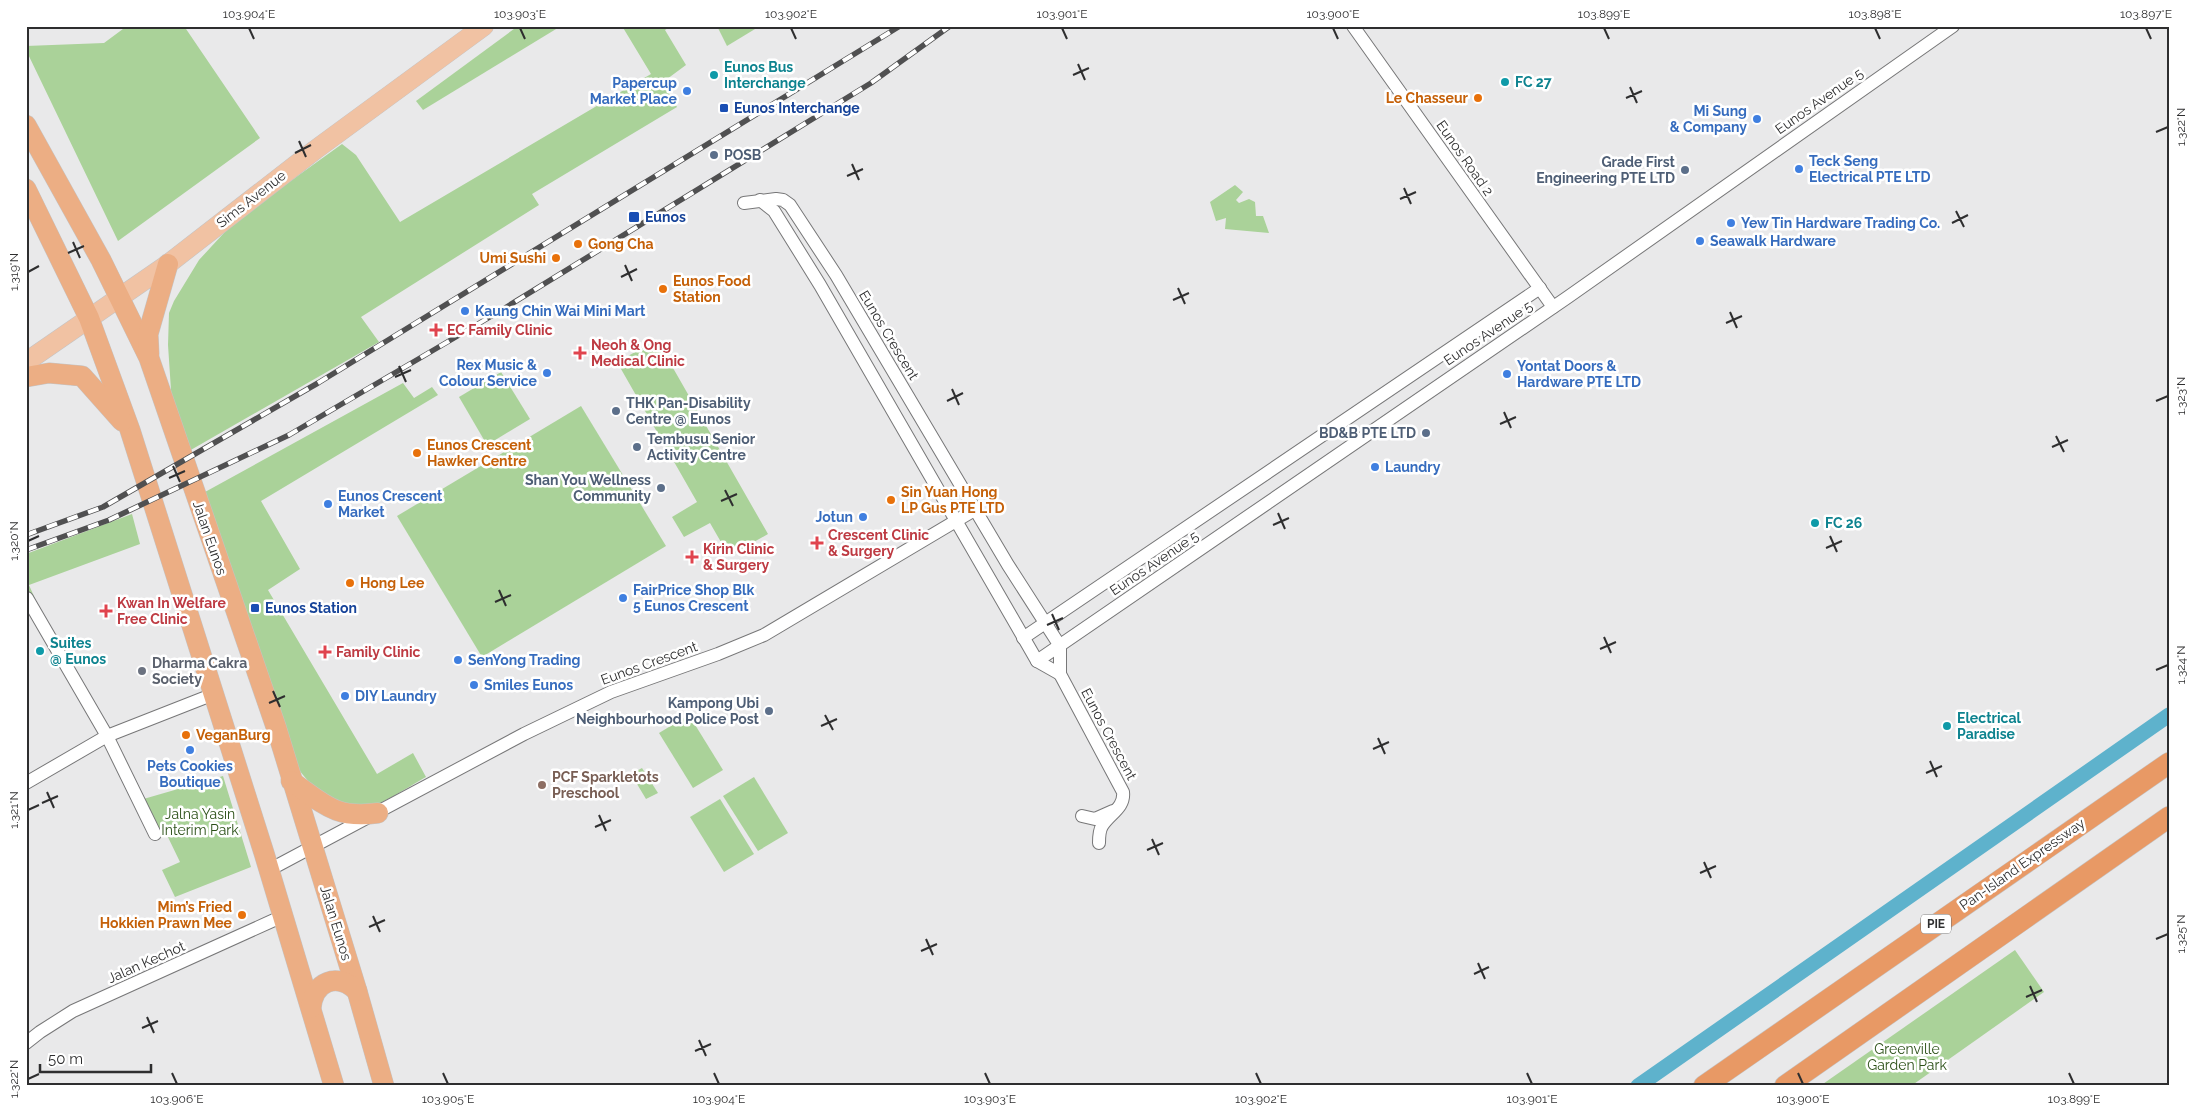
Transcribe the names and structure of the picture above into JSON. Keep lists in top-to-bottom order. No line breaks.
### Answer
{"streets":{"highway":["Jalan Eunos","Pan-Island Expressway","PIE"],"main road":["Sims Avenue"],"street":["Eunos Avenue 5","Eunos Road 2","Eunos Crescent","Jalan Kechot"]},"crossings":[["Eunos Avenue 5","Eunos Road 2"],["Eunos Avenue 5","Eunos Crescent"],["Sims Avenue","Jalan Eunos"],["Eunos Crescent","Jalan Eunos"]],"parks":["Jalna Yasin Interim Park","Greenville Garden Park"],"places":{"other":["Eunos Bus Interchange","FC 27","Papercup Market Place","Le Chasseur","Mi Sung & Company","POSB","Teck Seng Electrical PTE LTD","Grade First Engineering PTE LTD","Yew Tin Hardware Trading Co.","Seawalk Hardware","Gong Cha","Umi Sushi","Eunos Food Station","Kaung Chin Wai Mini Mart","Rex Music & Colour Service","Yontat Doors & Hardware PTE LTD","THK Pan-Disability Centre @ Eunos","BD&B PTE LTD","Tembusu Senior Activity Centre","Eunos Crescent Hawker Centre","Laundry","Shan You Wellness Community","Sin Yuan Hong LP Gus PTE LTD","Eunos Crescent Market","Jotun","FC 26","Hong Lee","FairPrice Shop Blk 5 Eunos Crescent","Suites @ Eunos","SenYong Trading","Dharma Cakra Society","Smiles Eunos","DIY Laundry","Kampong Ubi Neighbourhood Police Post","Electrical Paradise","VeganBurg","Pets Cookies Boutique","PCF Sparkletots Preschool","Mim’s Fried Hokkien Prawn Mee"],"transit":["Eunos Interchange","Eunos","Eunos Station"],"health":["EC Family Clinic","Neoh & Ong Medical Clinic","Crescent Clinic & Surgery","Kirin Clinic & Surgery","Kwan In Welfare Free Clinic","Family Clinic"]},"scale_bar":"50 m","coordinates":["103.904°E","103.903°E","103.902°E","103.901°E","103.900°E","103.899°E","103.898°E","103.897°E","1.322°N","1.319°N","1.323°N","1.320°N","1.324°N","1.321°N","1.325°N","103.906°E","103.905°E"]}
